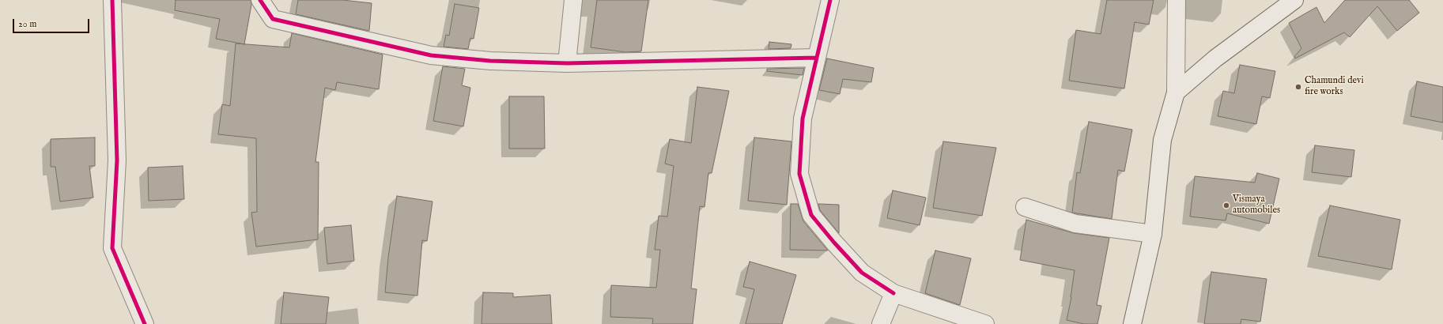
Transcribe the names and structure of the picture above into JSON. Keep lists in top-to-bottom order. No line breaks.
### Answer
{"places":["Chamundi devi fire works","Vismaya automobiles"],"scale_bar":"20 m"}
